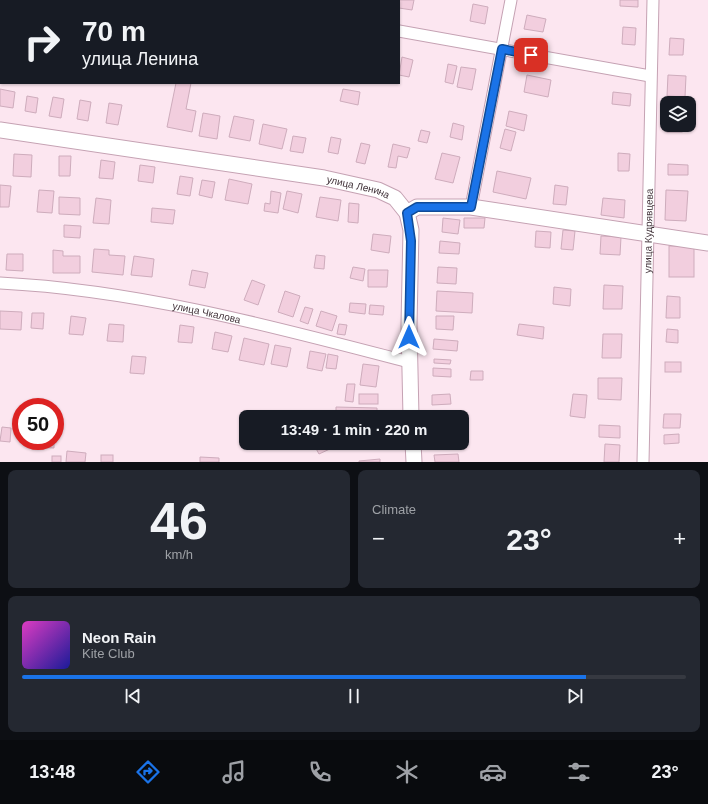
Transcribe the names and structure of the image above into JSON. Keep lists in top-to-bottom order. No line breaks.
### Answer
{"streets":{"main road":["улица Ленина"],"street":["улица Кудрявцева","улица Чкалова"]},"page":{"turn":["70 m","улица Ленина"],"limit":"50","trip":"13:49 · 1 min · 220 m","tile":[["46","km/h"],"Climate"],"heat":["−","23°","+"],"song":["Neon Rain","Kite Club"],"tabs":["13:48","23°"]}}
